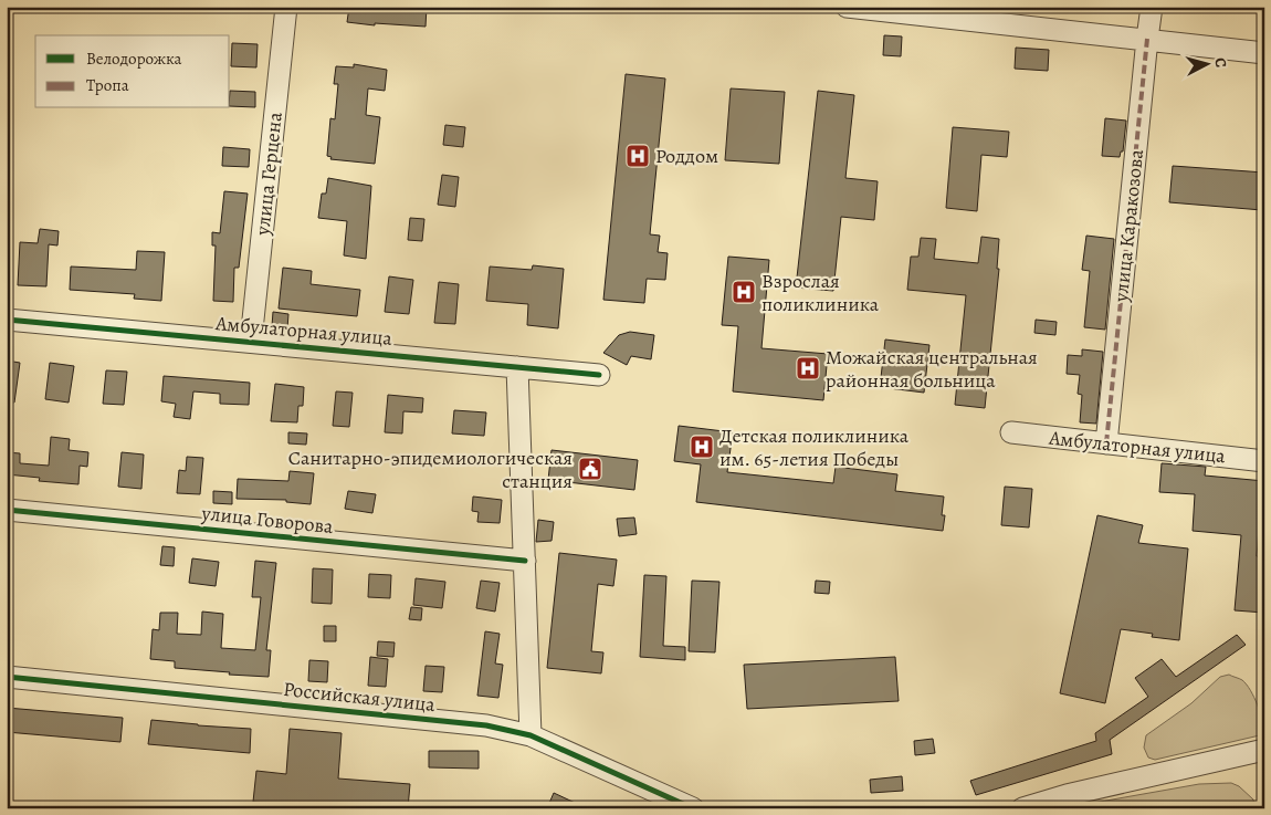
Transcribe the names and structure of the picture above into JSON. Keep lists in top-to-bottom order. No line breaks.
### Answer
{"streets":{"street":["улица Герцена","улица Каракозова","Амбулаторная улица","улица Говорова","Российская улица"]},"crossings":[["улица Герцена","Амбулаторная улица"],["улица Каракозова","Амбулаторная улица"]],"places":{"hospital":["Роддом","Взрослая поликлиника","Можайская центральная районная больница","Детская поликлиника им. 65-летия Победы"],"public building":["Санитарно-эпидемиологическая станция"]},"legend":["Велодорожка","Тропа"],"north":"right"}
